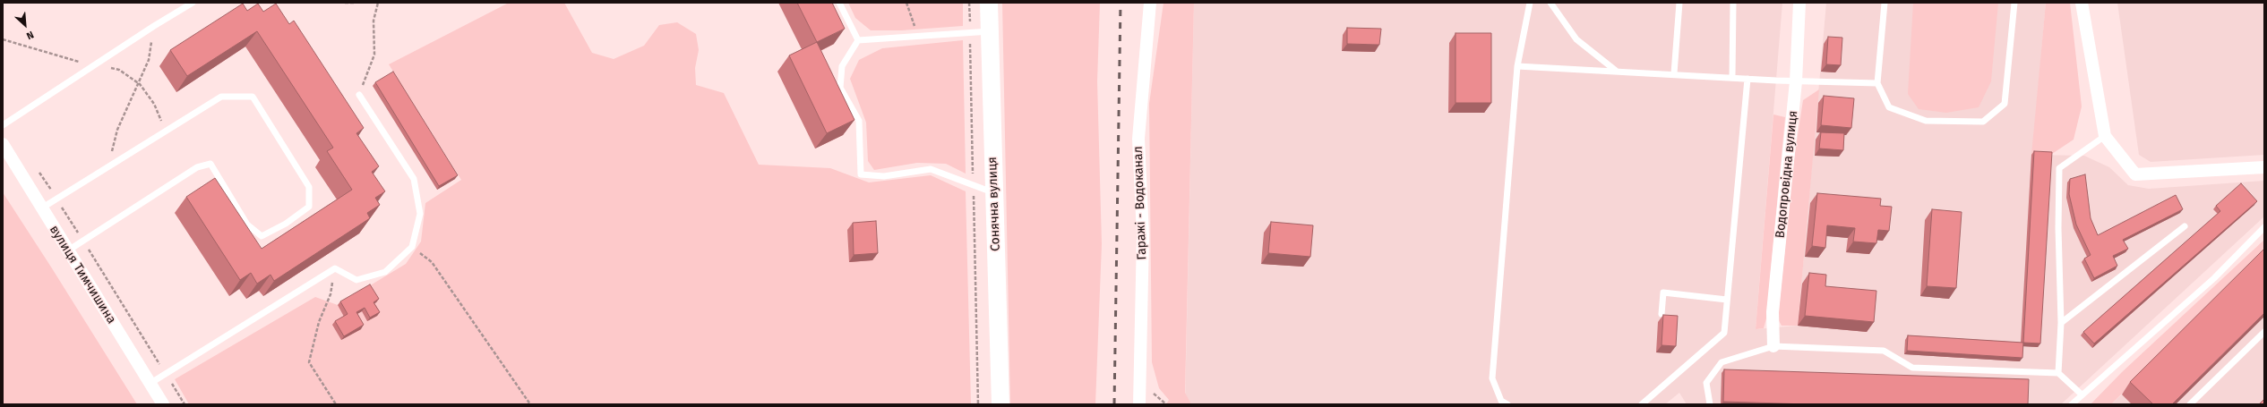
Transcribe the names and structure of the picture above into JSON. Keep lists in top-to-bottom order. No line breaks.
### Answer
{"streets":{"street":["Водопровідна вулиця","Гаражі - Водоканал","Сонячна вулиця","вулиця Тимчишина"]},"north":"bottom right"}
